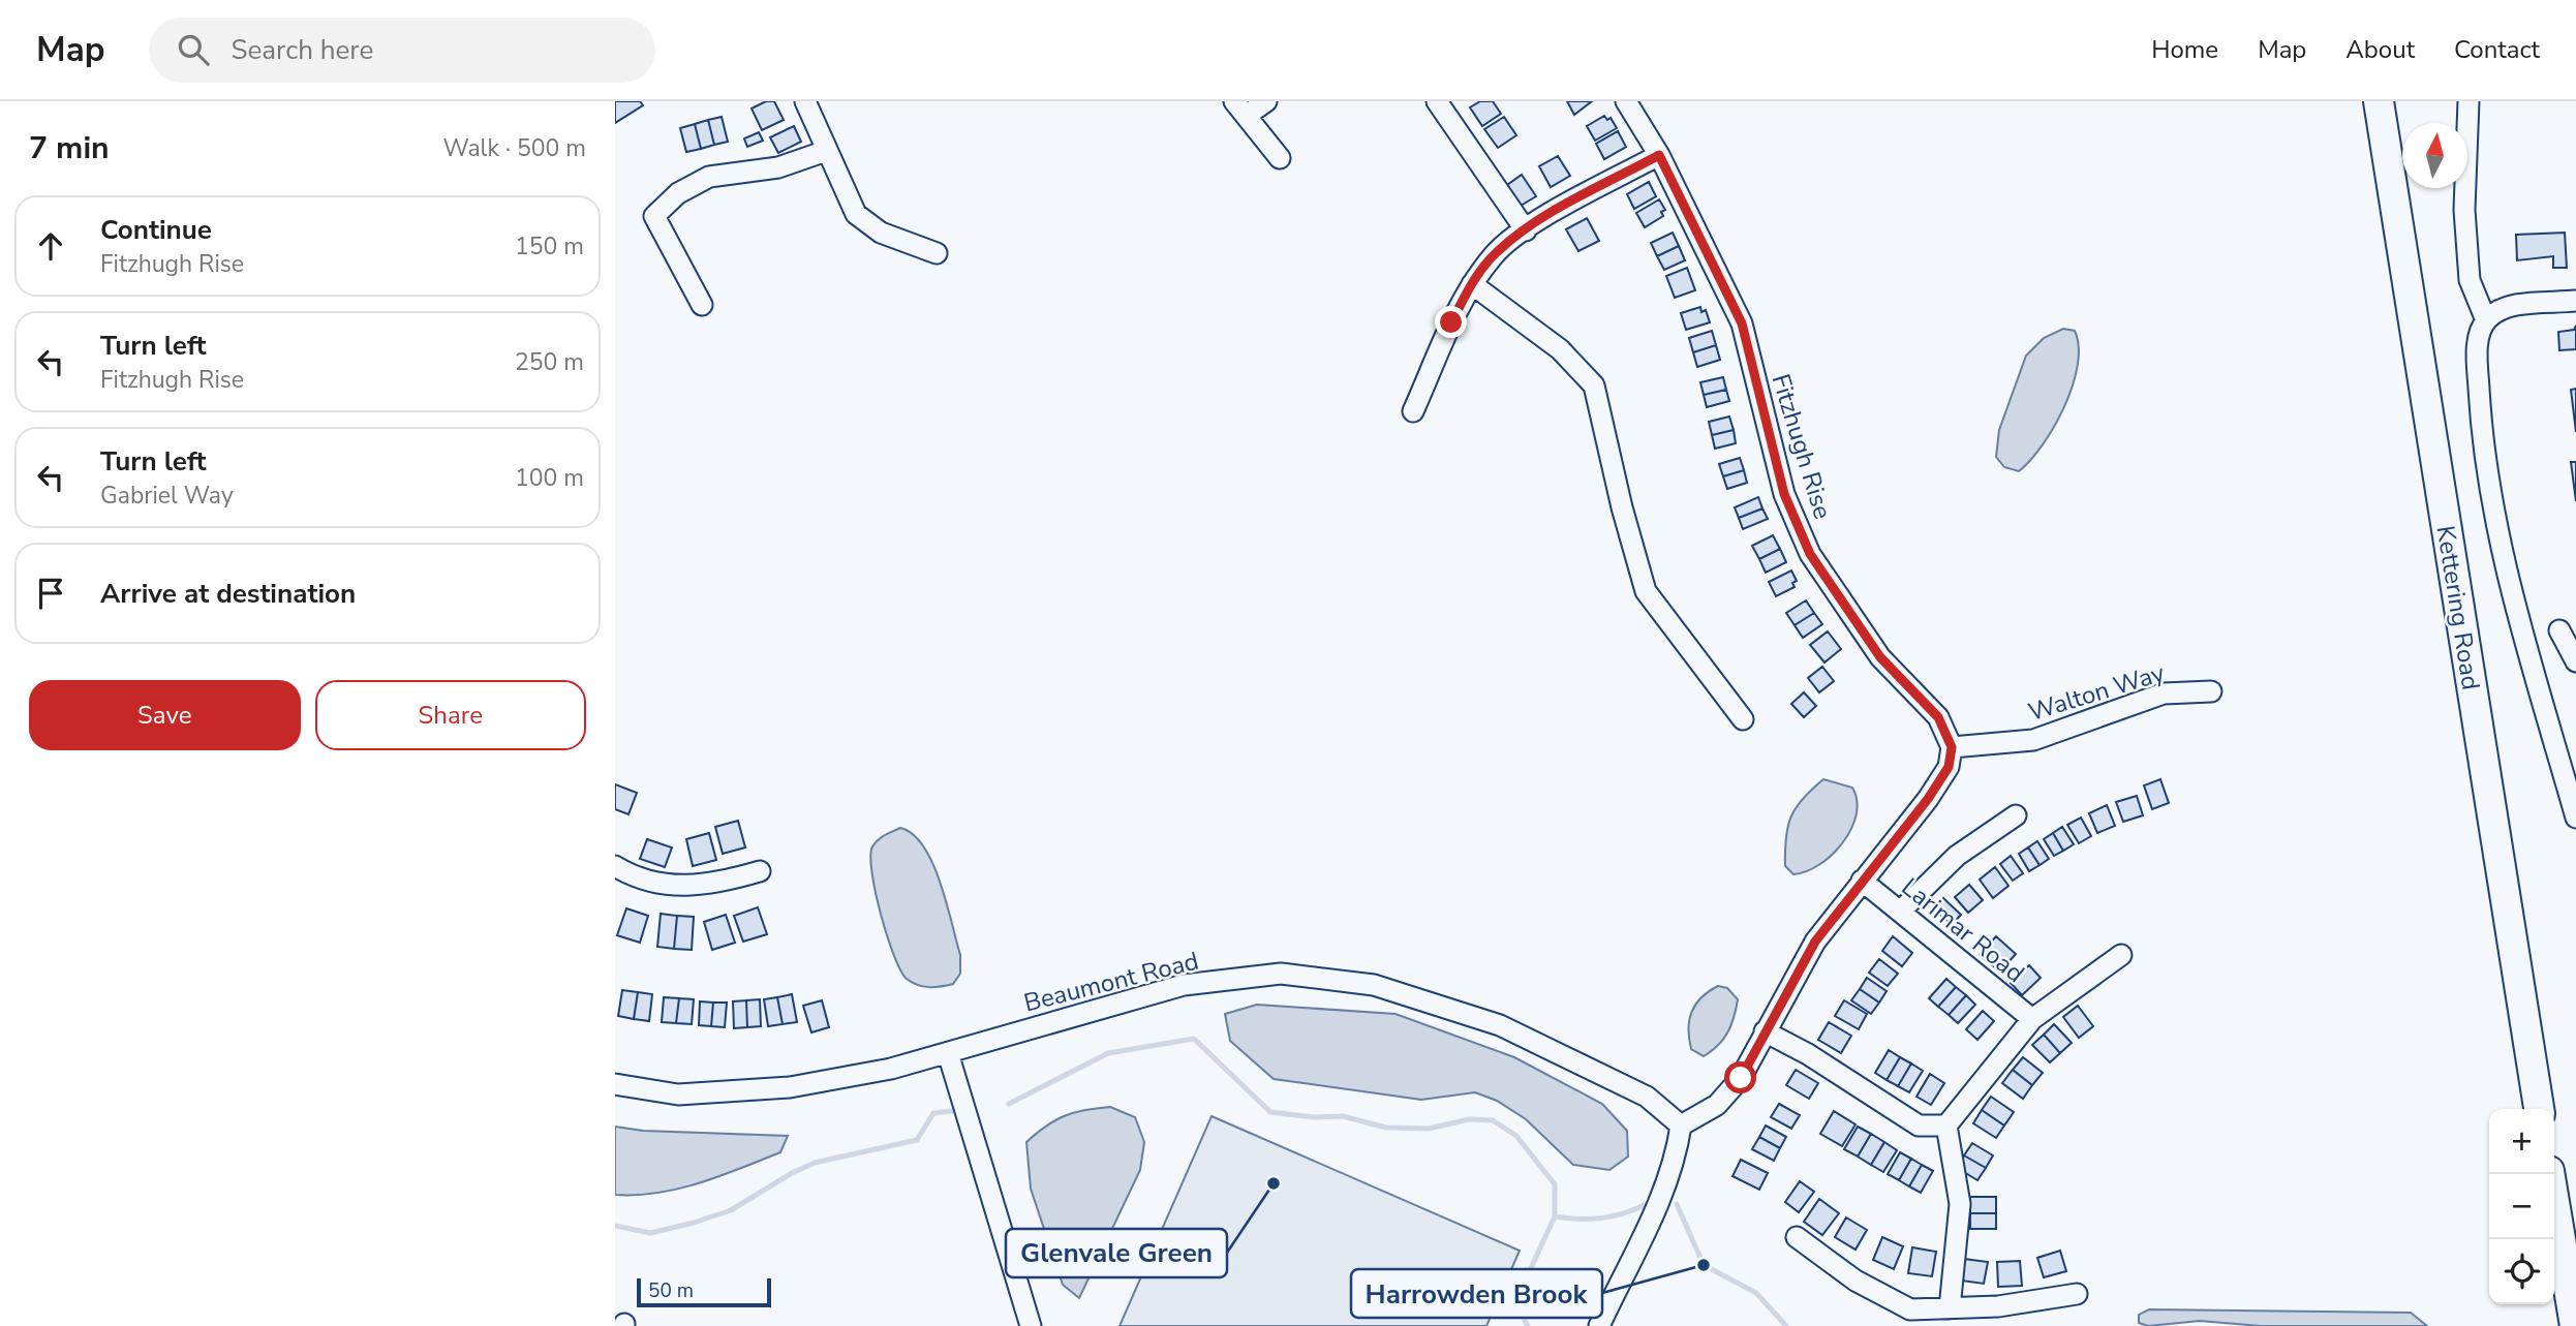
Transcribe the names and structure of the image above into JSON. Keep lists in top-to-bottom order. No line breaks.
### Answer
{"streets":{"highway":["Kettering Road"],"street":["Fitzhugh Rise","Walton Way","Larimar Road","Beaumont Road"]},"crossings":[["Fitzhugh Rise","Walton Way"]],"places":["Glenvale Green","Harrowden Brook"],"scale_bar":"50 m","north":"top","page":{"header":"Map","search":"Search here","nav":["Home","Map","About","Contact"],"heading":["7 min","Walk · 500 m"],"list":[["Continue","Fitzhugh Rise","150 m"],["Turn left","Fitzhugh Rise","250 m"],["Turn left","Gabriel Way","100 m"],"Arrive at destination"],"buttons":["Save","Share"],"map_buttons":["+","−"],"scale":"50 m"}}
